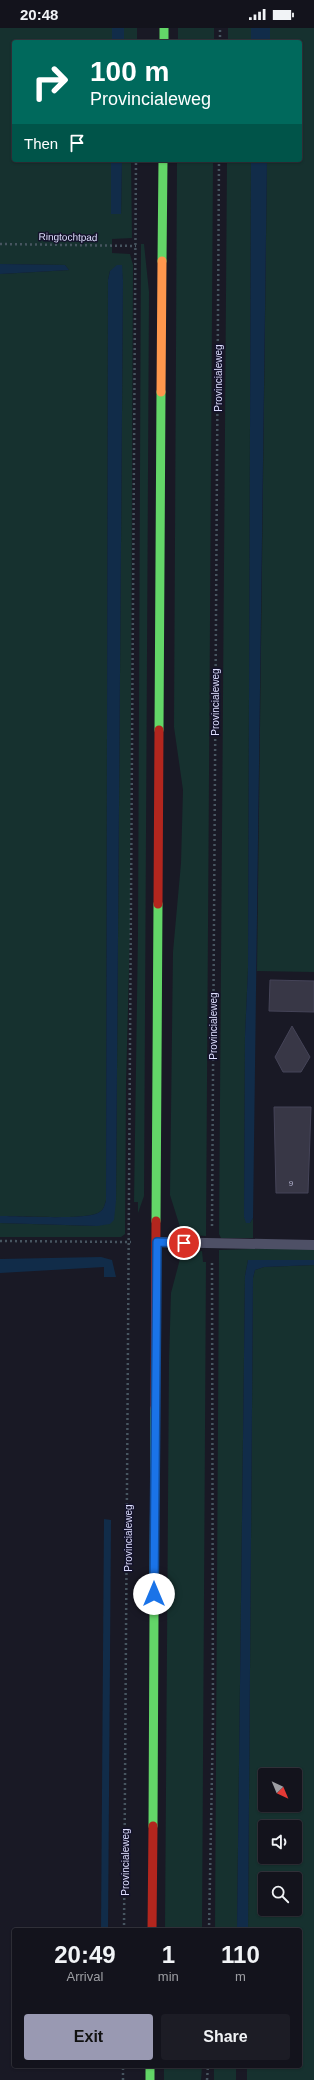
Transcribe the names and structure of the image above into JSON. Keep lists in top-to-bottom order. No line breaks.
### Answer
{"streets":{"path":["Ringtochtpad","Provincialeweg"]},"crossings":[["Ringtochtpad","Provincialeweg"]],"house_numbers":["9"],"north":"bottom right","page":{"status":"20:48","turn":["100 m","Provincialeweg"],"then":"Then","eta":["20:49","Arrival","1","min","110","m"],"buttons":["Exit","Share"]}}
